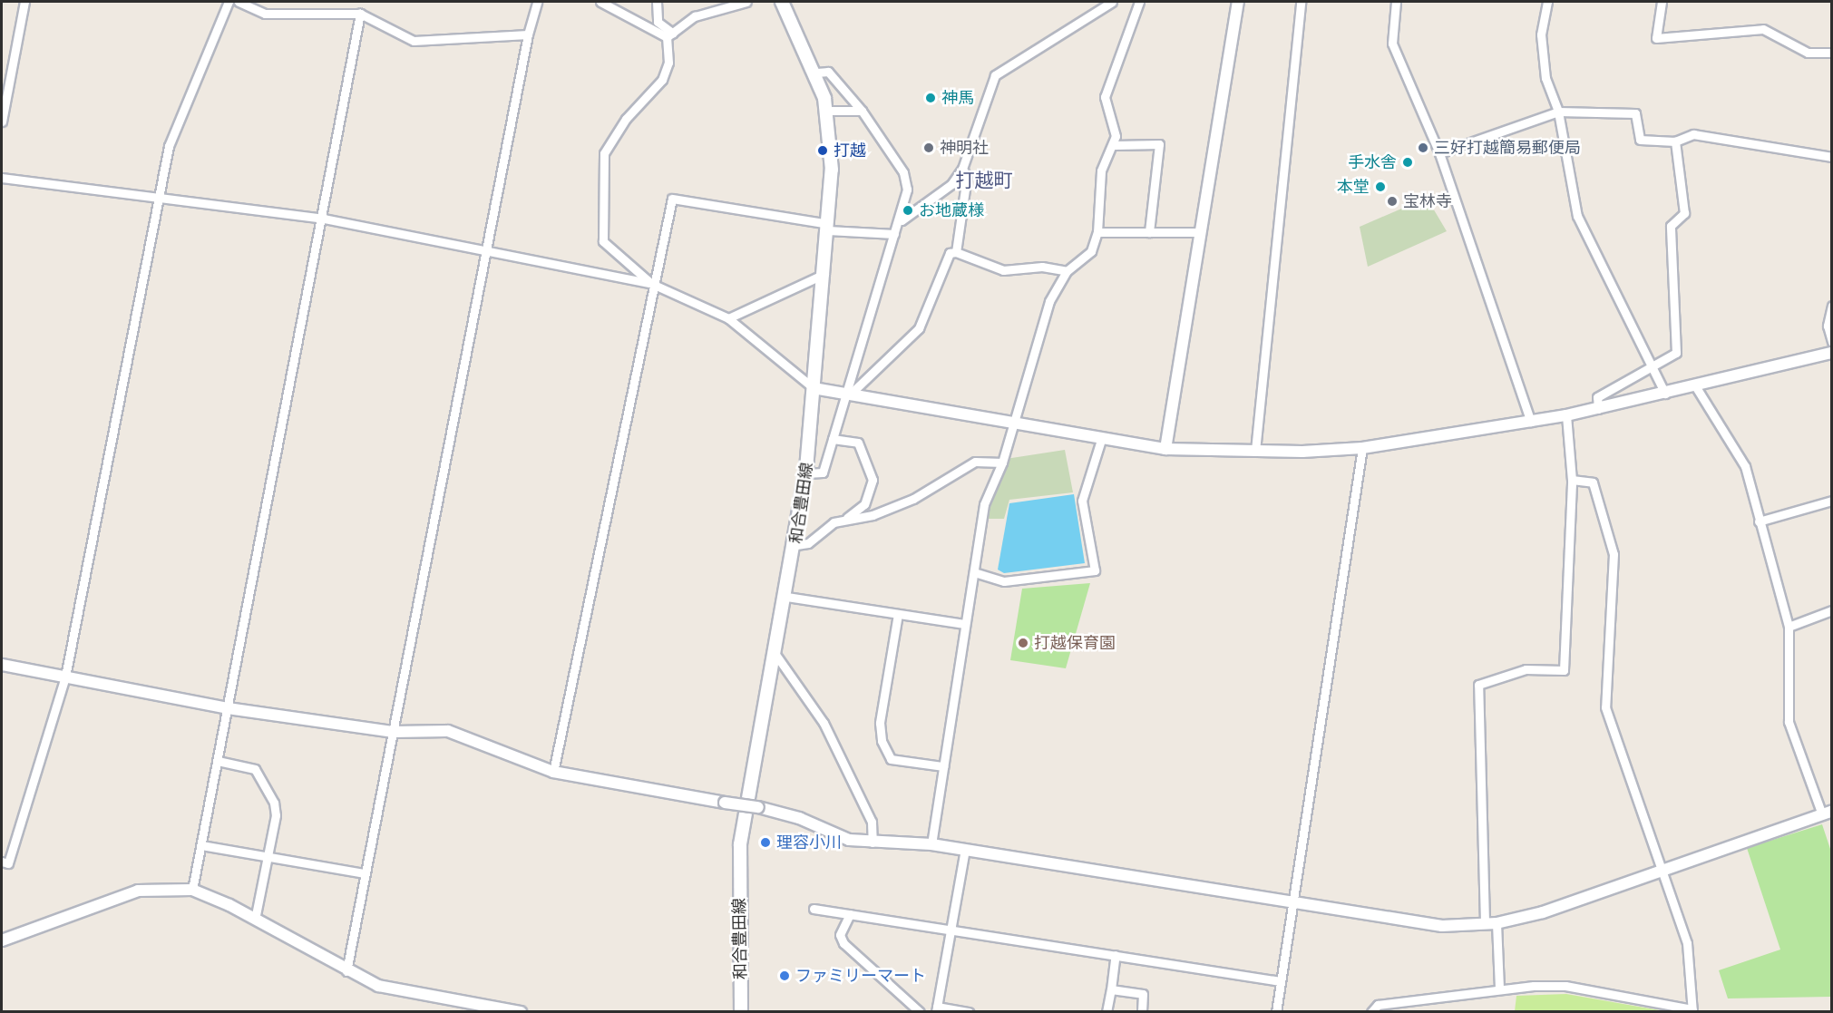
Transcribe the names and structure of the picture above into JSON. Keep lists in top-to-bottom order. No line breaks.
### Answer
{"streets":{"main road":["和合豊田線"]},"districts":["打越町"],"places":["神馬","神明社","三好打越簡易郵便局","打越","手水舎","本堂","宝林寺","お地蔵様","打越保育園","理容小川","ファミリーマート"]}
